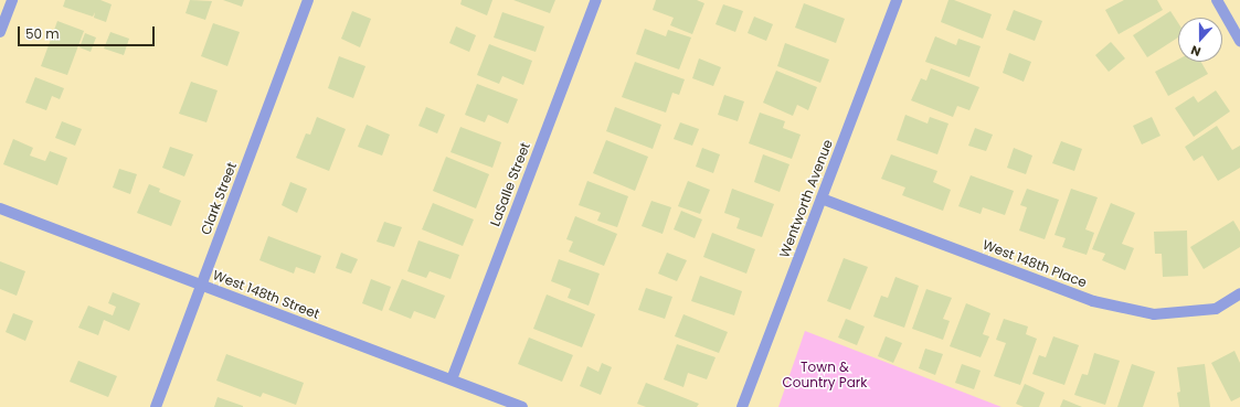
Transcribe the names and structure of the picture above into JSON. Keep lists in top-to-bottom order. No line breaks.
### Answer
{"streets":{"street":["LaSalle Street","Clark Street","Wentworth Avenue","West 148th Place","West 148th Street"]},"crossings":[["LaSalle Street","West 148th Street"],["Clark Street","West 148th Street"],["Wentworth Avenue","West 148th Place"]],"parks":["Town & Country Park"],"scale_bar":"50 m","north":"bottom"}
